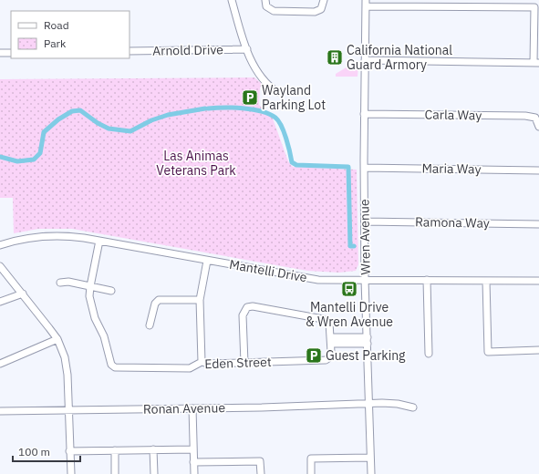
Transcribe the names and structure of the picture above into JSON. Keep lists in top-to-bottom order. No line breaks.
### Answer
{"streets":{"street":["Arnold Drive","Carla Way","Maria Way","Ramona Way","Wren Avenue","Mantelli Drive","Eden Street","Ronan Avenue"]},"crossings":[["Carla Way","Wren Avenue"],["Maria Way","Wren Avenue"],["Ramona Way","Wren Avenue"],["Wren Avenue","Mantelli Drive"],["Wren Avenue","Ronan Avenue"]],"parks":["Las Animas Veterans Park"],"places":{"building":["California National Guard Armory"],"parking":["Wayland Parking Lot","Guest Parking"],"bus stop":["Mantelli Drive & Wren Avenue"]},"legend":["Road","Park"],"scale_bar":"100 m"}
